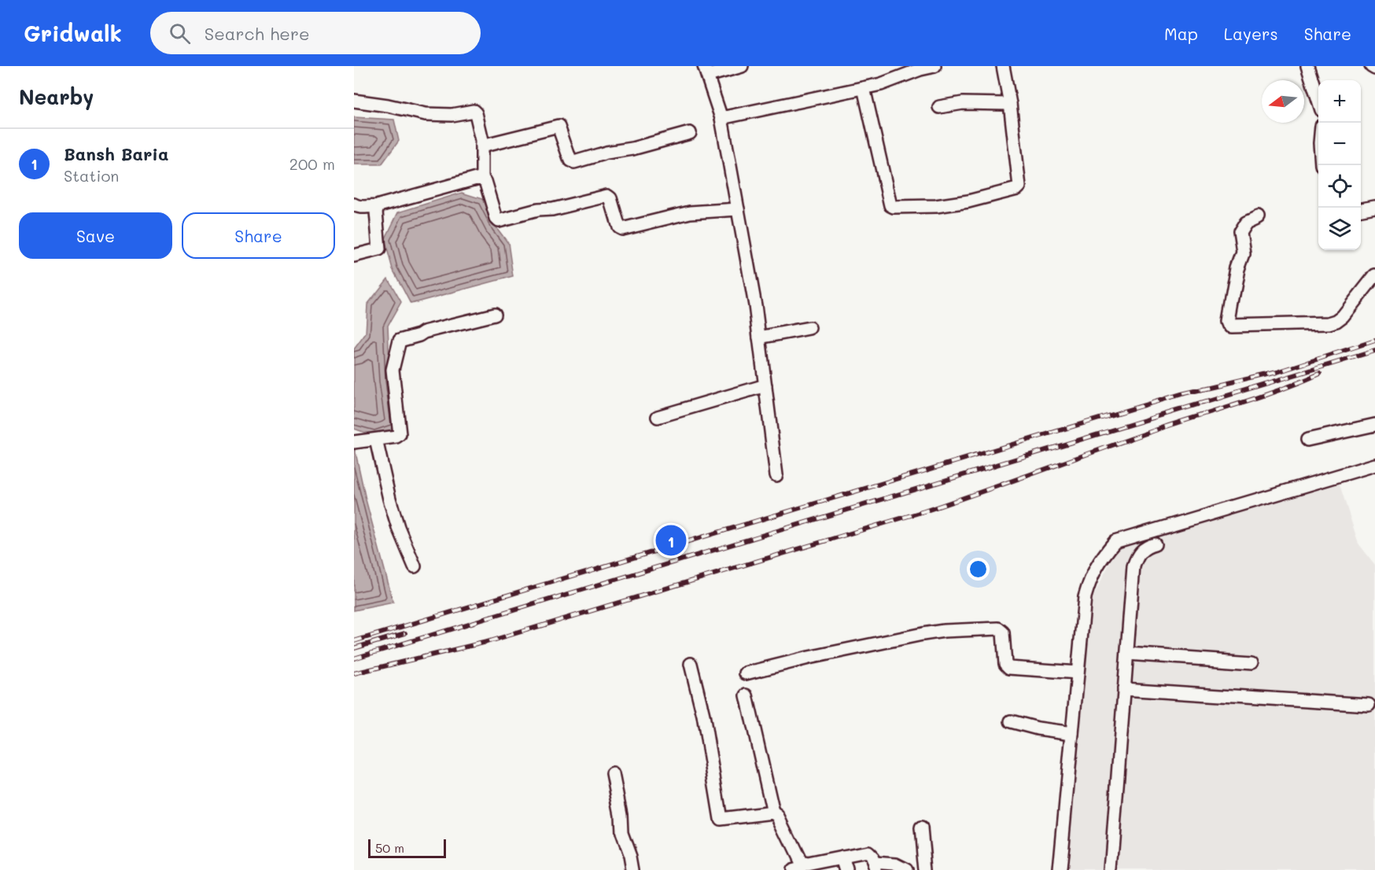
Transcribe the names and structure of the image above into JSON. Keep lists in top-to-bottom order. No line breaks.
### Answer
{"scale_bar":"50 m","north":"left","page":{"header":"Gridwalk","search":"Search here","nav":["Map","Layers","Share"],"heading":"Nearby","map_buttons":["+","−"],"list":[{"mark":"1","name":"Bansh Baria","note":"Station","value":"200 m"}],"buttons":["Save","Share"],"pins":"1","scale":"50 m"}}
